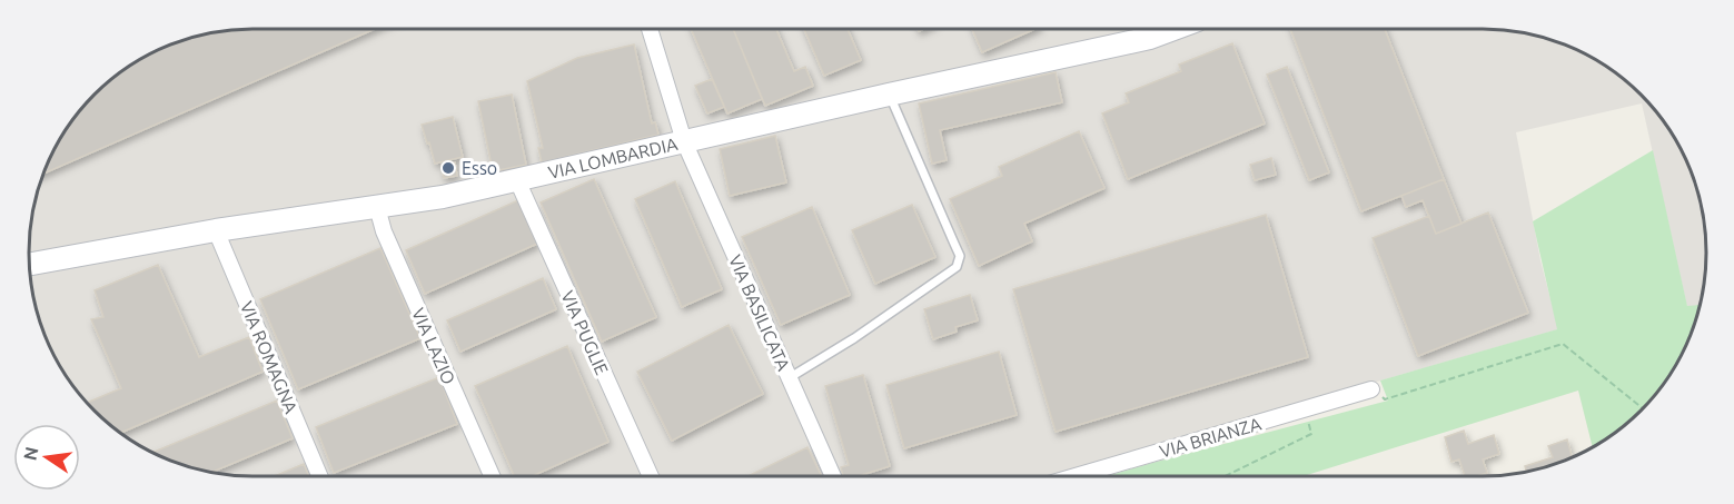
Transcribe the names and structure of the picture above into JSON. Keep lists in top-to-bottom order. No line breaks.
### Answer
{"streets":{"street":["VIA LOMBARDIA","VIA BASILICATA","VIA PUGLIE","VIA LAZIO","VIA ROMAGNA","VIA BRIANZA"]},"crossings":[["VIA LOMBARDIA","VIA BASILICATA"],["VIA LOMBARDIA","VIA PUGLIE"],["VIA LOMBARDIA","VIA LAZIO"],["VIA LOMBARDIA","VIA ROMAGNA"]],"places":["Esso"],"north":"left"}
